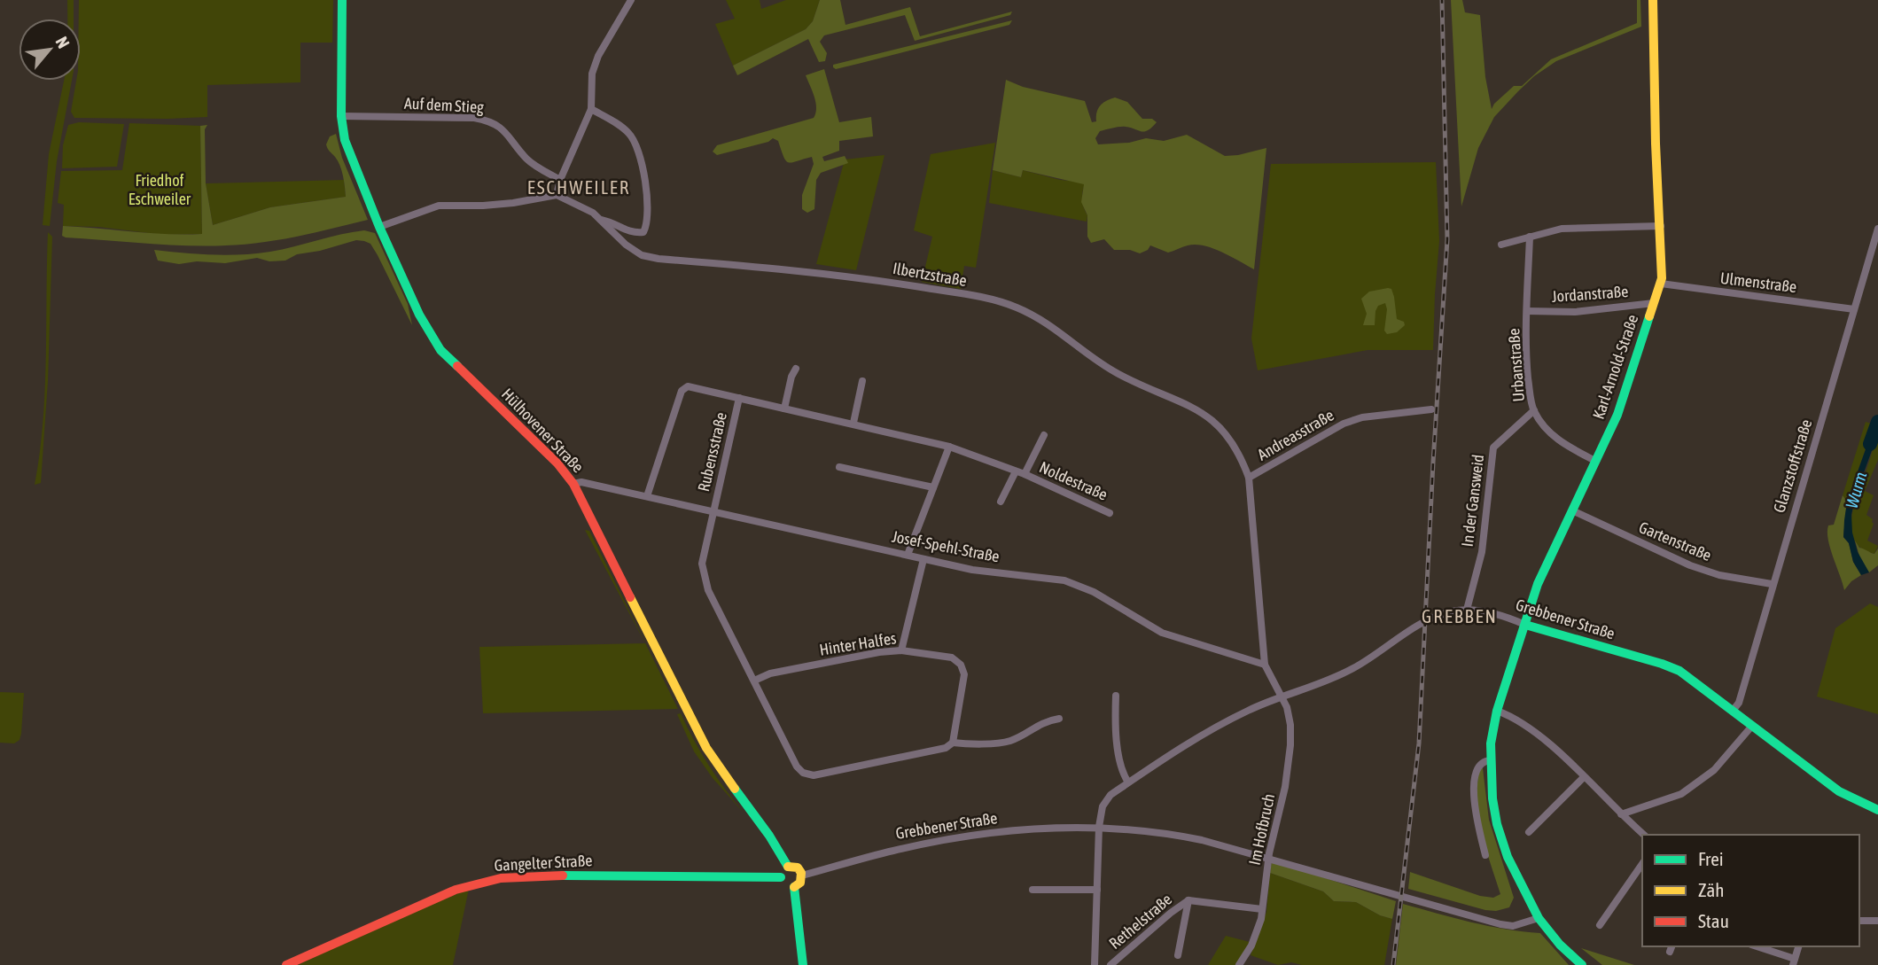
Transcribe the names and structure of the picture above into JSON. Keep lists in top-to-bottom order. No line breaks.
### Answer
{"streets":{"main road":["Karl-Arnold-Straße","Hülhovener Straße","Grebbener Straße","Gangelter Straße"],"street":["Auf dem Stieg","Ilbertzstraße","Ulmenstraße","Jordanstraße","Urbanstraße","Andreasstraße","Rubensstraße","Glanzstoffstraße","Noldestraße","In der Gansweid","Gartenstraße","Josef-Spehl-Straße","Hinter Halfes","Im Hofbruch","Rethelstraße"]},"crossings":[["Auf dem Stieg","Hülhovener Straße"],["Ilbertzstraße","Andreasstraße"],["Ilbertzstraße","Josef-Spehl-Straße"],["Ulmenstraße","Karl-Arnold-Straße"],["Ulmenstraße","Glanzstoffstraße"],["Jordanstraße","Urbanstraße"],["Jordanstraße","Karl-Arnold-Straße"],["Urbanstraße","Karl-Arnold-Straße"],["Urbanstraße","In der Gansweid"],["Karl-Arnold-Straße","Gartenstraße"],["Karl-Arnold-Straße","Grebbener Straße"],["Hülhovener Straße","Josef-Spehl-Straße"],["Hülhovener Straße","Grebbener Straße"],["Hülhovener Straße","Gangelter Straße"],["Rubensstraße","Noldestraße"],["Rubensstraße","Josef-Spehl-Straße"],["Glanzstoffstraße","Gartenstraße"],["Glanzstoffstraße","Grebbener Straße"],["Noldestraße","Josef-Spehl-Straße"],["In der Gansweid","Grebbener Straße"],["Grebbener Straße","Im Hofbruch"],["Grebbener Straße","Gangelter Straße"]],"districts":["ESCHWEILER","GREBBEN"],"water":["Wurm"],"parks":["Friedhof Eschweiler"],"legend":["Frei","Zäh","Stau"],"north":"top right"}
